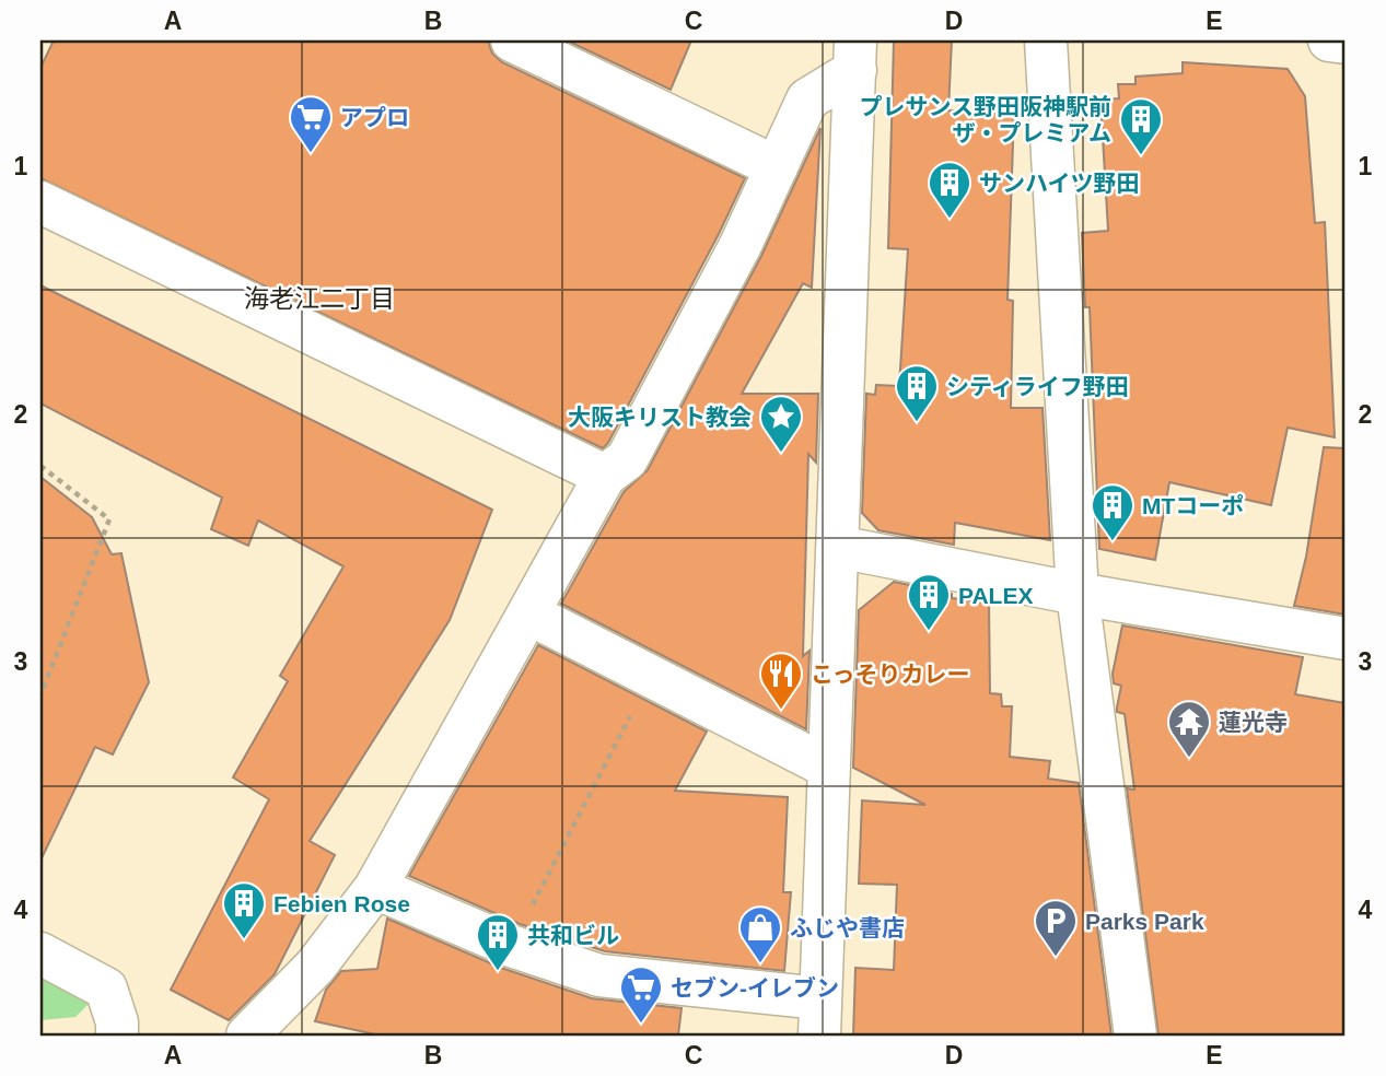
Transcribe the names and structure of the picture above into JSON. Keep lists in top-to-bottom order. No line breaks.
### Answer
{"districts":["海老江二丁目"],"places":{"supermarket":["アプロ","セブン-イレブン"],"building":["プレサンス野田阪神駅前 ザ・プレミアム","サンハイツ野田","シティライフ野田","MTコーポ","PALEX","Febien Rose","共和ビル"],"place":["大阪キリスト教会"],"restaurant":["こっそりカレー"],"temple":["蓮光寺"],"parking":["Parks Park"],"shop":["ふじや書店"]},"grid":{"columns":["A","B","C","D","E"],"rows":["1","2","3","4"]}}
